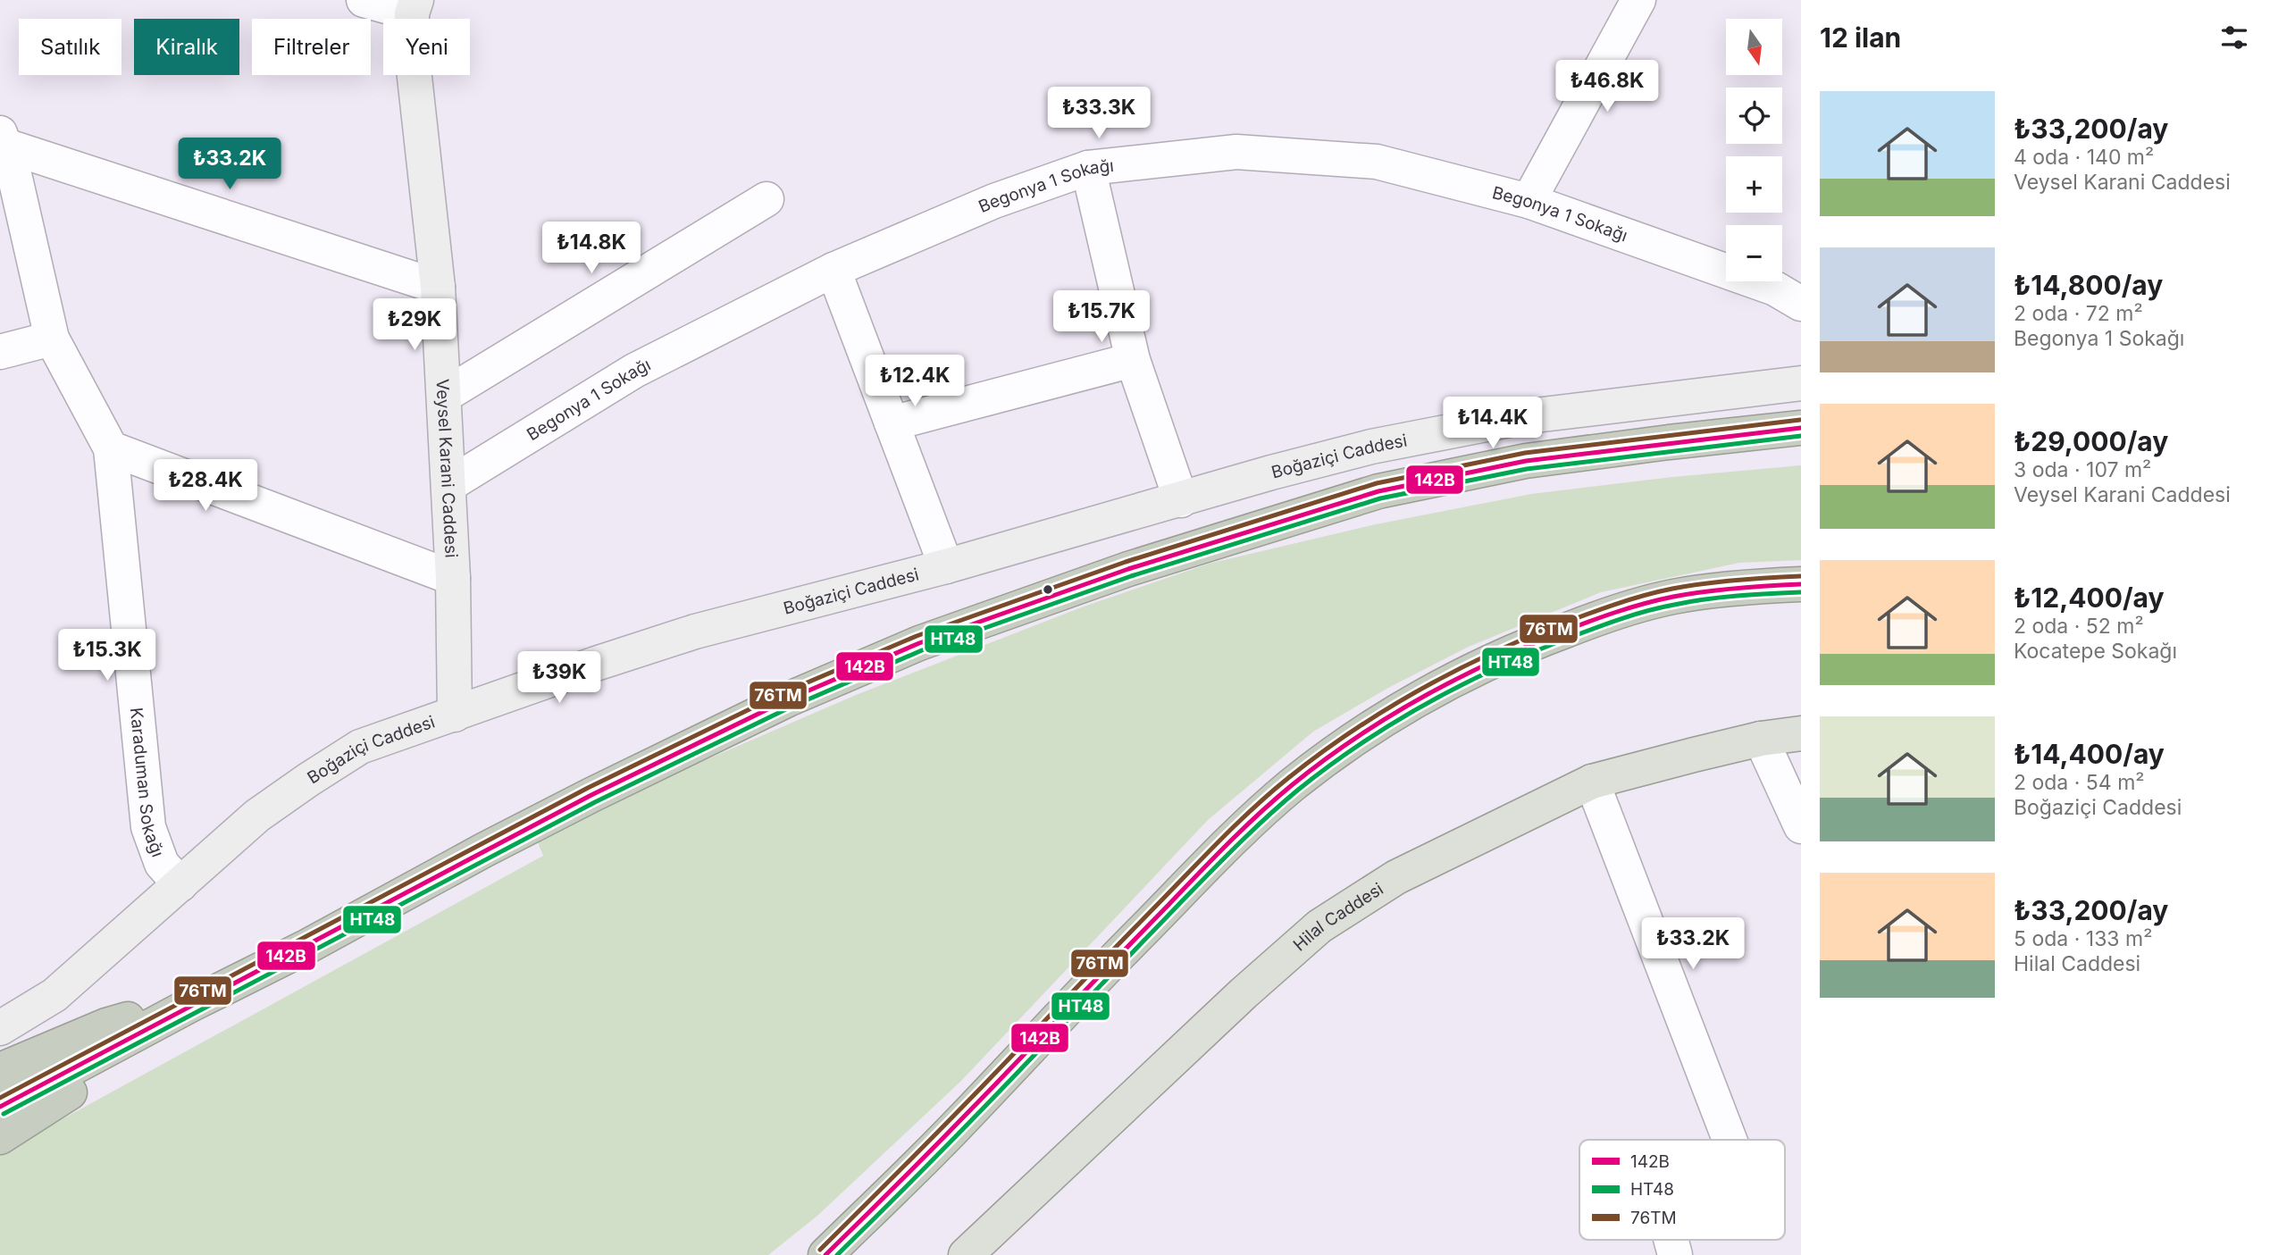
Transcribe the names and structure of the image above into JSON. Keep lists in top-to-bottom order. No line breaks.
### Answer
{"streets":{"main road":["Boğaziçi Caddesi","Veysel Karani Caddesi","Hilal Caddesi"],"street":["Begonya 1 Sokağı","Karaduman Sokağı"]},"crossings":[["Begonya 1 Sokağı","Veysel Karani Caddesi"],["Boğaziçi Caddesi","Veysel Karani Caddesi"],["Boğaziçi Caddesi","Karaduman Sokağı"]],"lines":["transit line 76TM","transit line 142B","transit line HT48"],"legend":["142B","HT48","76TM"],"north":"bottom","page":{"heading":"12 ilan","map_buttons":["+","−"],"chip":["Satılık","Kiralık","Filtreler","Yeni"],"price":["₺46.8K","₺33.3K","₺33.2K","₺14.8K","₺15.7K","₺29K","₺12.4K","₺14.4K","₺28.4K","₺15.3K","₺39K","₺33.2K"],"list":[{"name":"₺33,200/ay","note":"4 oda · 140 m² · Veysel Karani Caddesi"},{"name":"₺14,800/ay","note":"2 oda · 72 m² · Begonya 1 Sokağı"},{"name":"₺29,000/ay","note":"3 oda · 107 m² · Veysel Karani Caddesi"},{"name":"₺12,400/ay","note":"2 oda · 52 m² · Kocatepe Sokağı"},{"name":"₺14,400/ay","note":"2 oda · 54 m² · Boğaziçi Caddesi"},{"name":"₺33,200/ay","note":"5 oda · 133 m² · Hilal Caddesi"}]}}
